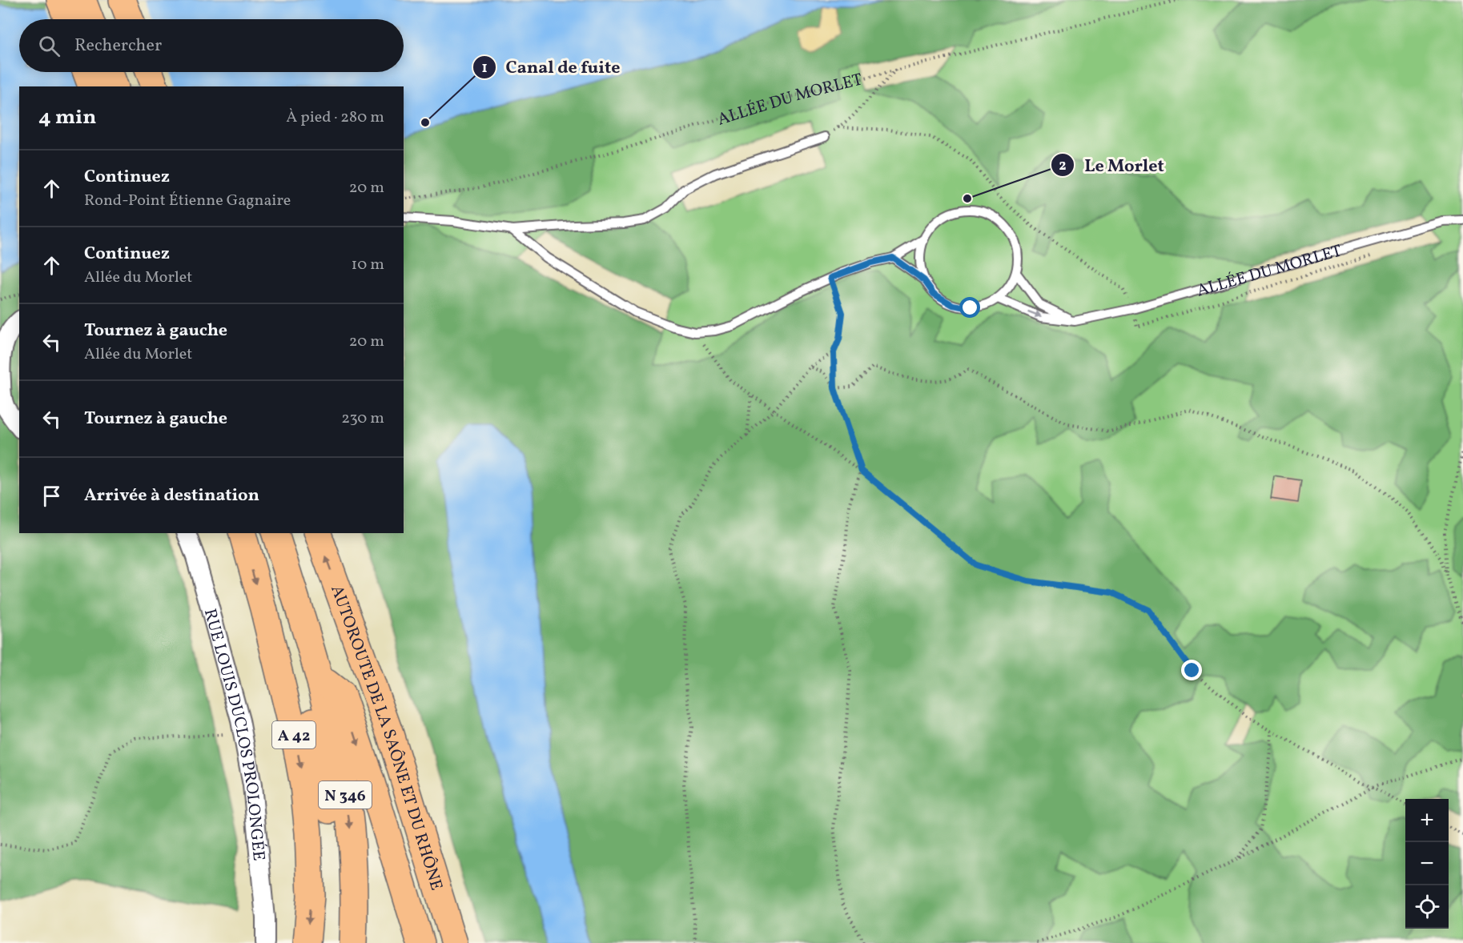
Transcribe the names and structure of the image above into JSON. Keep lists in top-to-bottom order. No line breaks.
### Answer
{"streets":{"highway":["A 42","AUTOROUTE DE LA SAÔNE ET DU RHÔNE","N 346"],"street":["RUE LOUIS DUCLOS PROLONGÉE"],"lane":["ALLÉE DU MORLET"]},"places":["Canal de fuite","Le Morlet"],"page":{"search":"Rechercher","heading":["4 min","À pied · 280 m"],"list":[["Continuez","Rond-Point Étienne Gagnaire","20 m"],["Continuez","Allée du Morlet","10 m"],["Tournez à gauche","Allée du Morlet","20 m"],["Tournez à gauche","230 m"],"Arrivée à destination"],"map_buttons":["+","−"]}}
